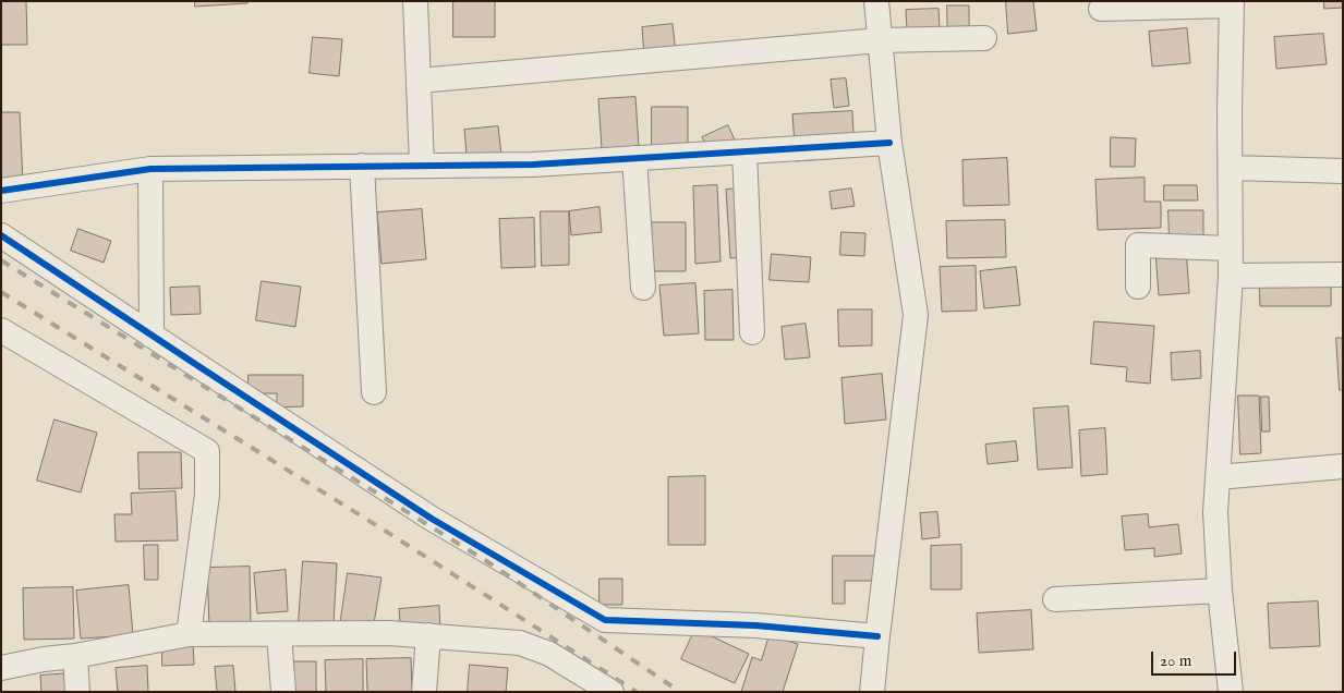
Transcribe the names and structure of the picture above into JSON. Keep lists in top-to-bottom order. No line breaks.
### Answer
{"scale_bar":"20 m"}
